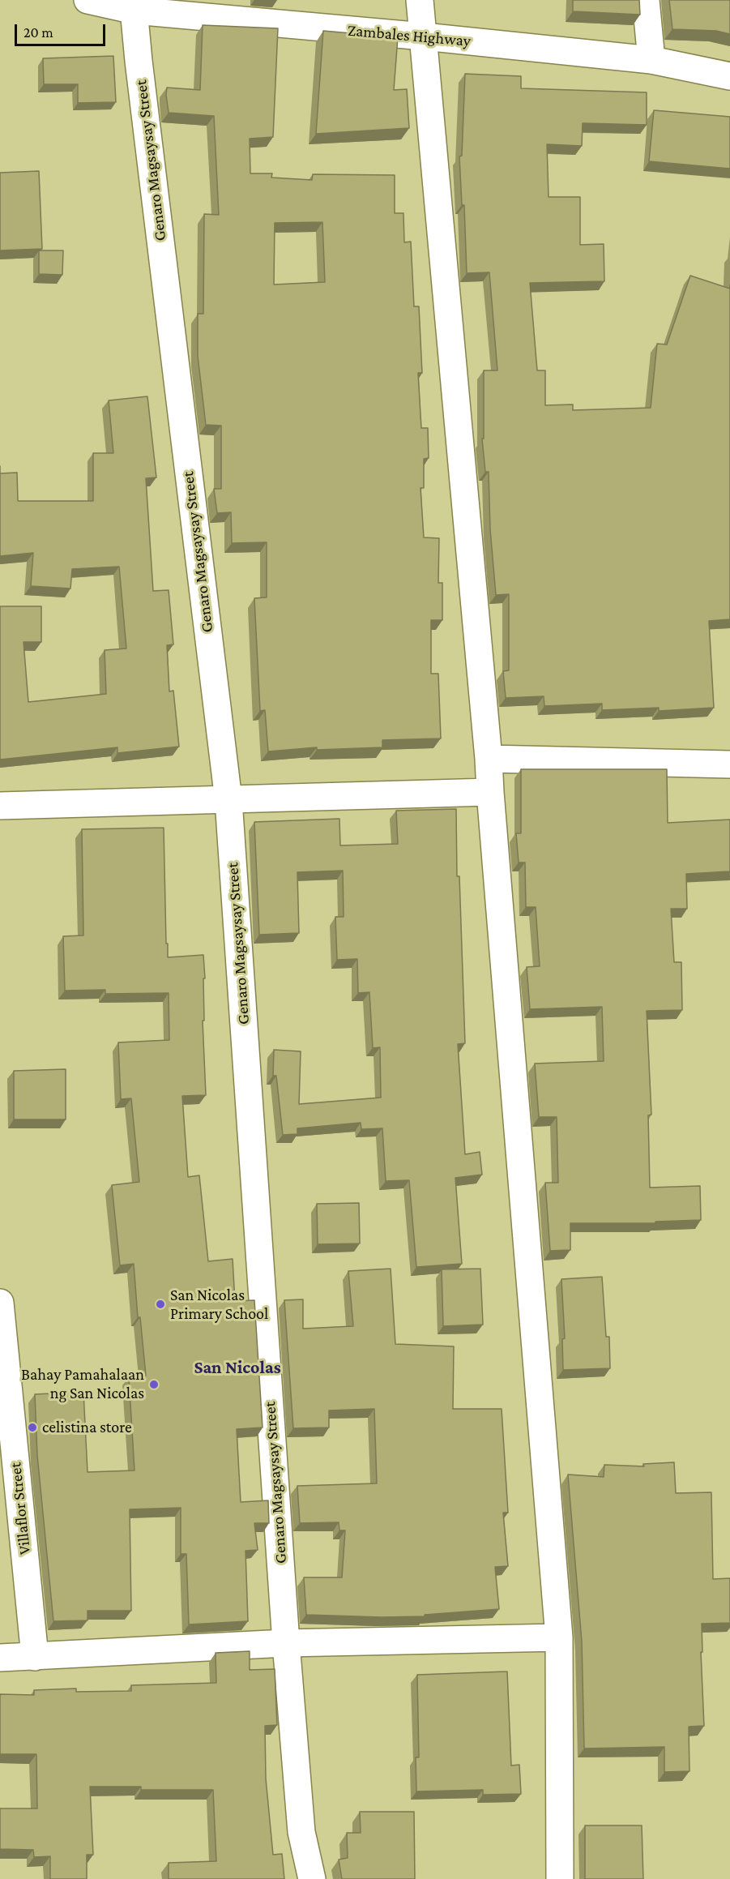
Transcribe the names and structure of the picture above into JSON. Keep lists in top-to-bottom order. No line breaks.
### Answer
{"streets":{"street":["Zambales Highway","Genaro Magsaysay Street","Villaflor Street"]},"crossings":[["Zambales Highway","Genaro Magsaysay Street"]],"districts":["San Nicolas"],"places":["San Nicolas Primary School","Bahay Pamahalaan ng San Nicolas","celistina store"],"scale_bar":"20 m"}
